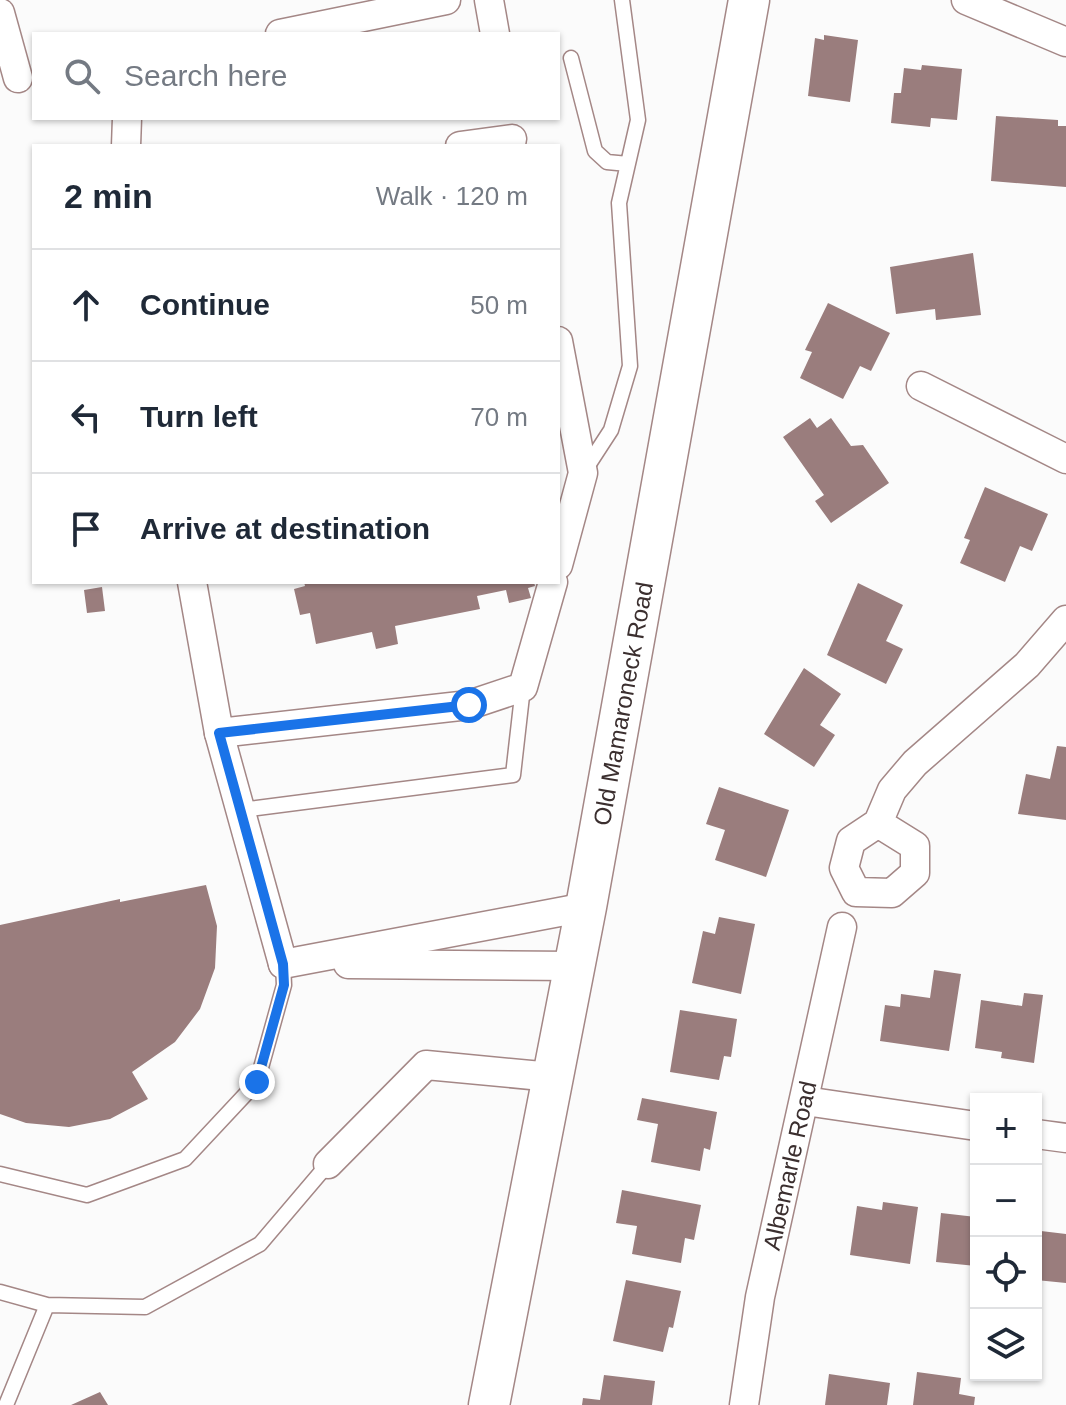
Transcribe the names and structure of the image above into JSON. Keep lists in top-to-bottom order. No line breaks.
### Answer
{"streets":{"main road":["Old Mamaroneck Road"],"street":["Albemarle Road"]},"page":{"search":"Search here","heading":["2 min","Walk · 120 m"],"list":[["Continue","50 m"],["Turn left","70 m"],"Arrive at destination"],"map_buttons":["+","−"]}}
